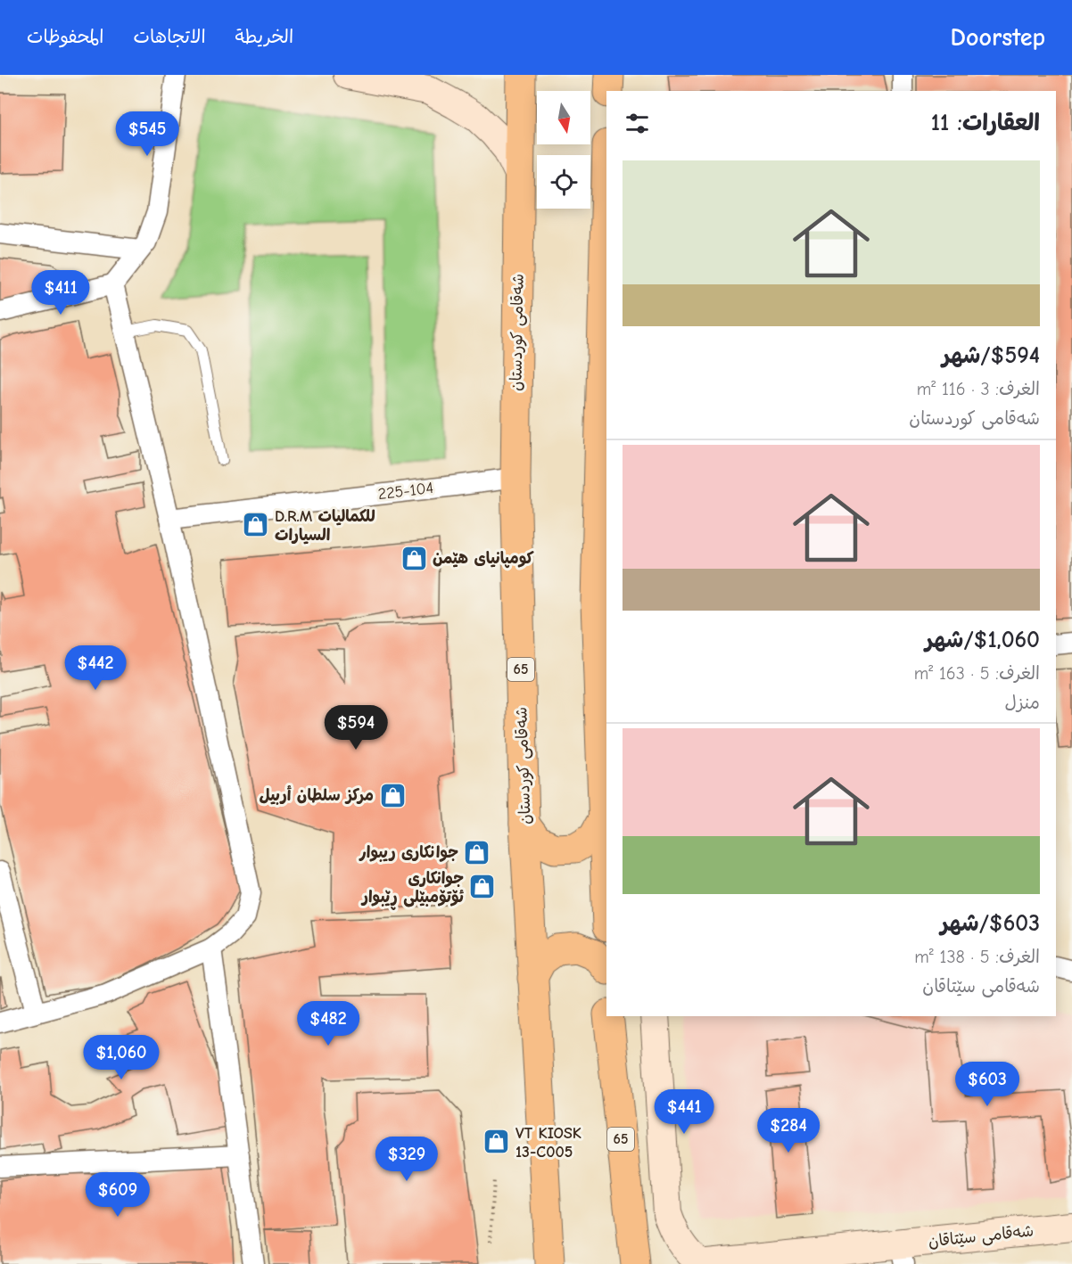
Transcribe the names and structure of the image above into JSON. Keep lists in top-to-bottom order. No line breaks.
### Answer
{"streets":{"highway":["شەقامی کوردستان","65"],"main road":["شەقامی سێتاقان"],"street":["225-104"]},"crossings":[["شەقامی کوردستان","225-104"]],"places":{"shop":["D.R.M للكماليات السيارات","کومپانیای هێمن","مركز سلطان أربيل","جوانكارى ريبوار","جوانکاری ئۆتۆمبێلی ڕێبوار","VT KIOSK 13-C005"]},"north":"bottom","page":{"header":"Doorstep","nav":["الخريطة","الاتجاهات","المحفوظات"],"heading":"العقارات: 11","price":["$545","$411","$442","$594","$482","$1,060","$603","$441","$284","$329","$609"],"list":[{"name":"$594/شهر","note":"الغرف: 3 · 116 m² · شەقامی کوردستان"},{"name":"$1,060/شهر","note":"الغرف: 5 · 163 m² · منزل"},{"name":"$603/شهر","note":"الغرف: 5 · 138 m² · شەقامی سێتاقان"}]}}
